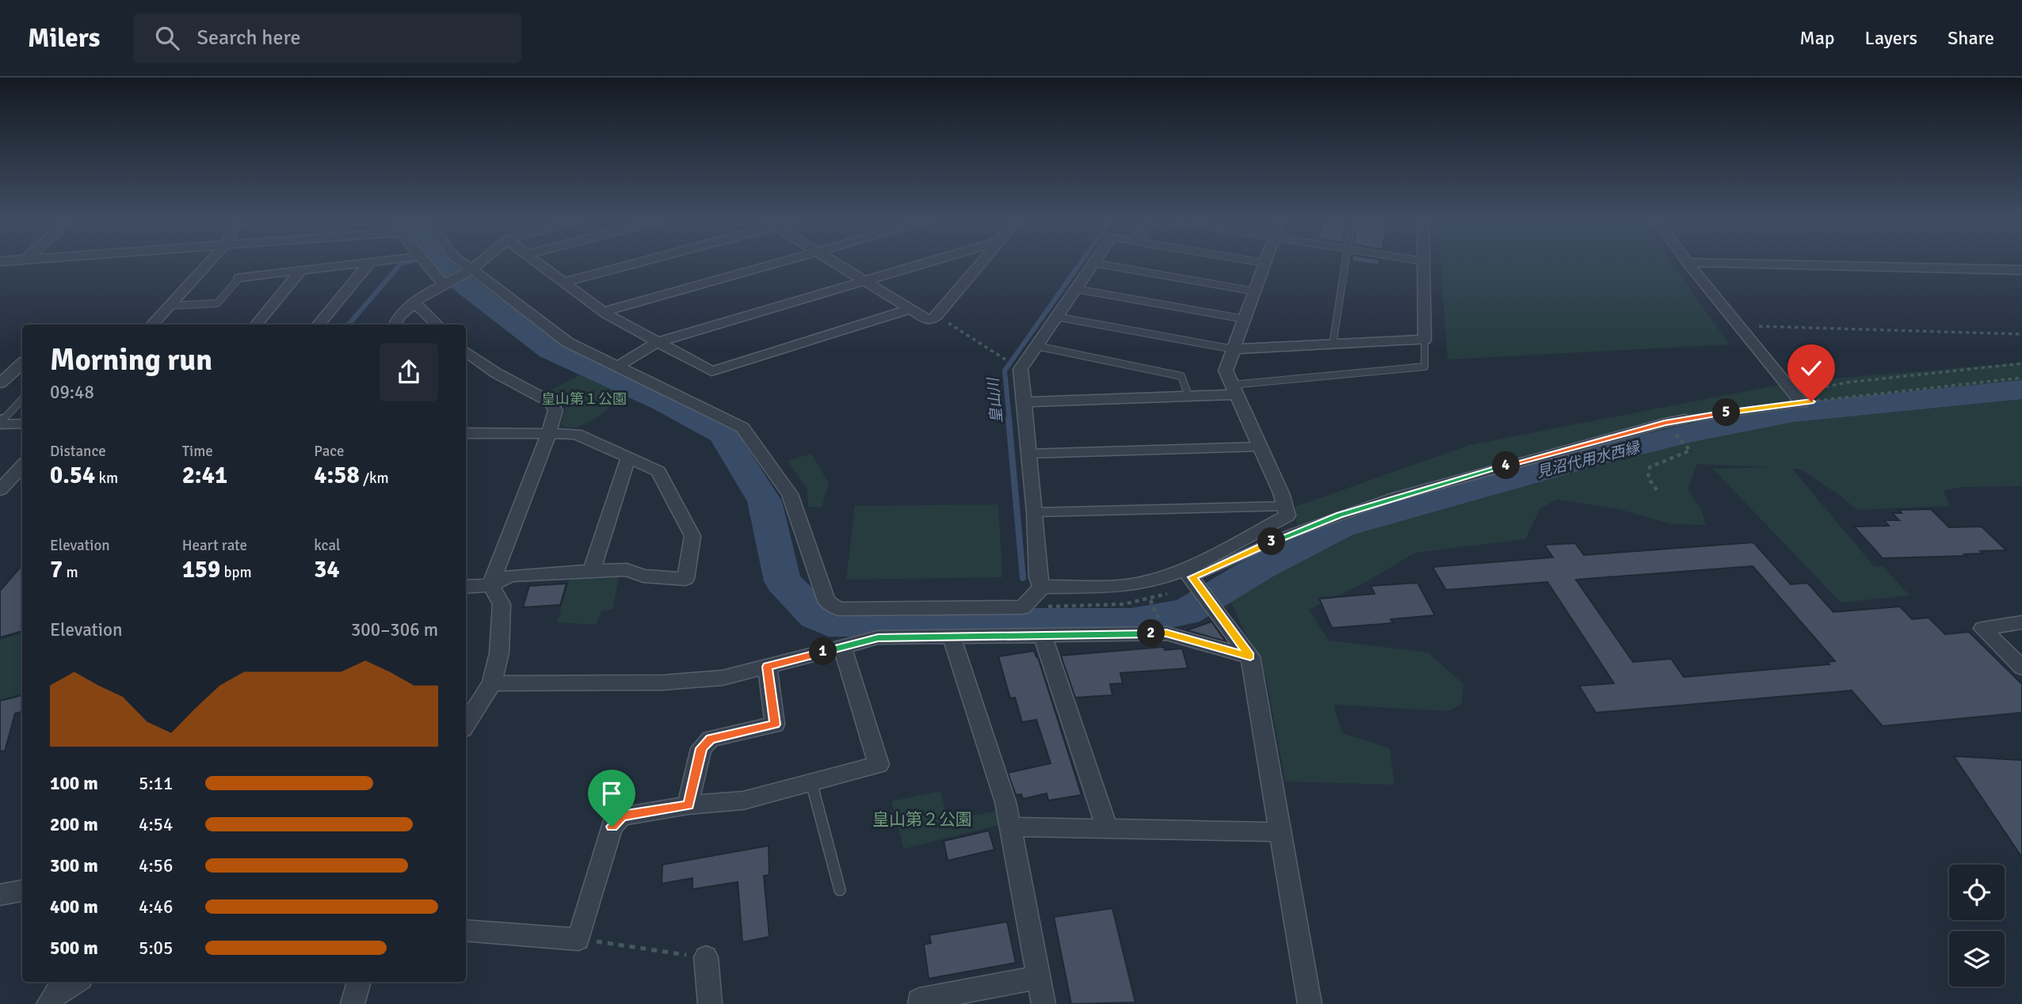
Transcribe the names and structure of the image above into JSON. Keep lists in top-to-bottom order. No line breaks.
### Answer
{"water":["皇山川","見沼代用水西縁"],"parks":["皇山第１公園","皇山第２公園"],"page":{"header":"Milers","search":"Search here","nav":["Map","Layers","Share"],"heading":["Morning run","09:48"],"pins":["5","4","3","2","1"],"stats":[["Distance","0.54 km"],["Time","2:41"],["Pace","4:58 /km"],["Elevation","7 m"],["Heart rate","159 bpm"],["kcal","34"]],"chart":["Elevation","300–306 m"],"list":[{"name":"100 m","note":"5:11"},{"name":"200 m","note":"4:54"},{"name":"300 m","note":"4:56"},{"name":"400 m","note":"4:46"},{"name":"500 m","note":"5:05"}]}}
